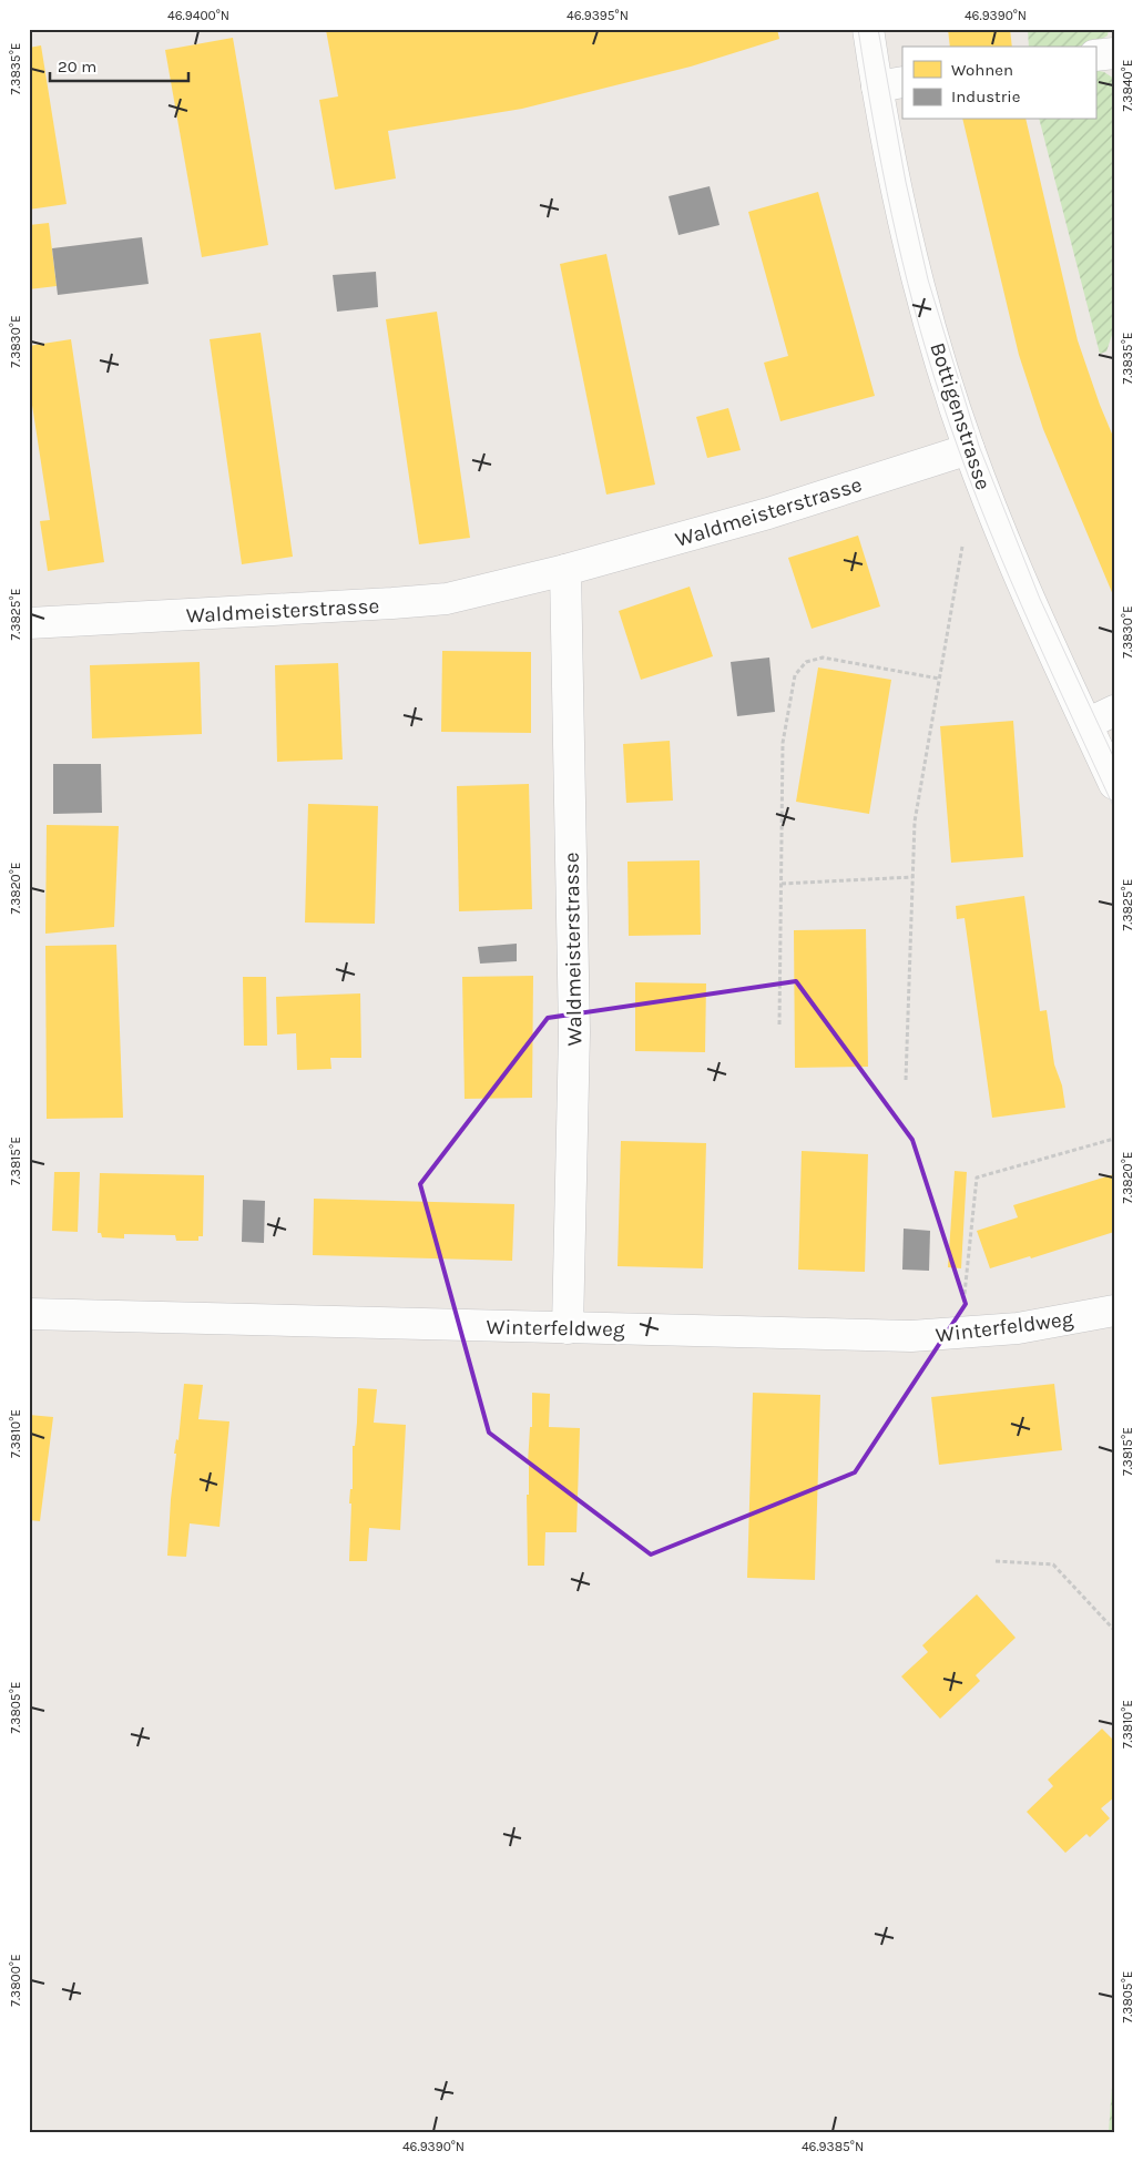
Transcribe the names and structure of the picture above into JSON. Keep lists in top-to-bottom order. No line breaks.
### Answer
{"streets":{"street":["Bottigenstrasse","Waldmeisterstrasse","Winterfeldweg"]},"crossings":[["Bottigenstrasse","Waldmeisterstrasse"],["Waldmeisterstrasse","Winterfeldweg"]],"legend":["Wohnen","Industrie"],"scale_bar":"20 m","coordinates":["46.9400°N","46.9395°N","46.9390°N","7.3835°E","7.3840°E","7.3830°E","7.3825°E","7.3820°E","7.3815°E","7.3810°E","7.3805°E","7.3800°E","46.9385°N"]}
